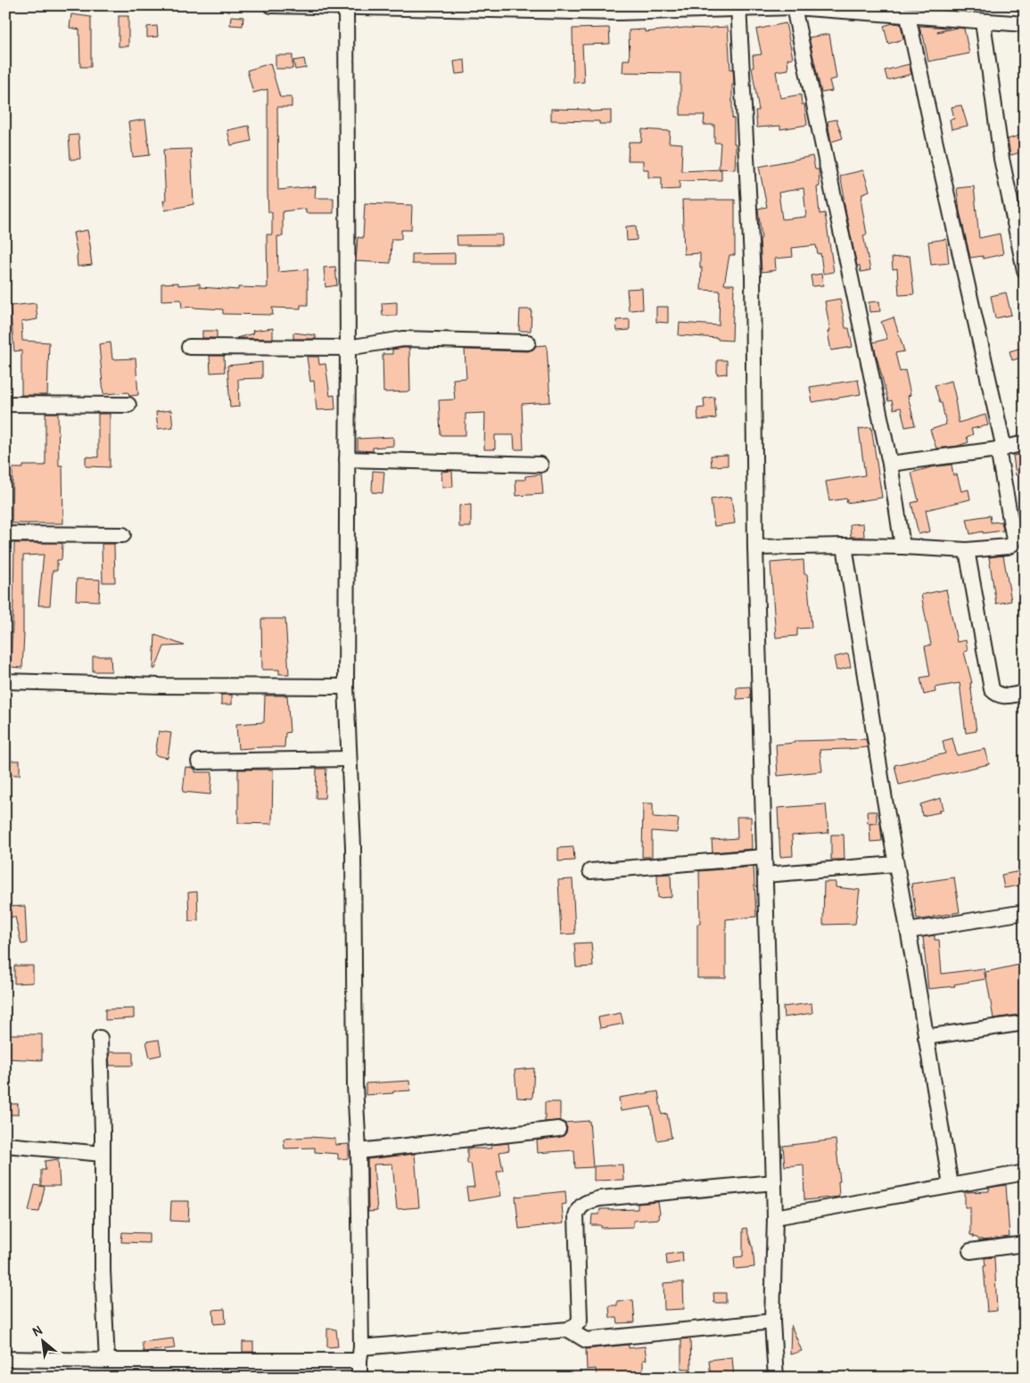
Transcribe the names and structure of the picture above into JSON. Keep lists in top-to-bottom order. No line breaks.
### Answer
{"north":"top left"}
